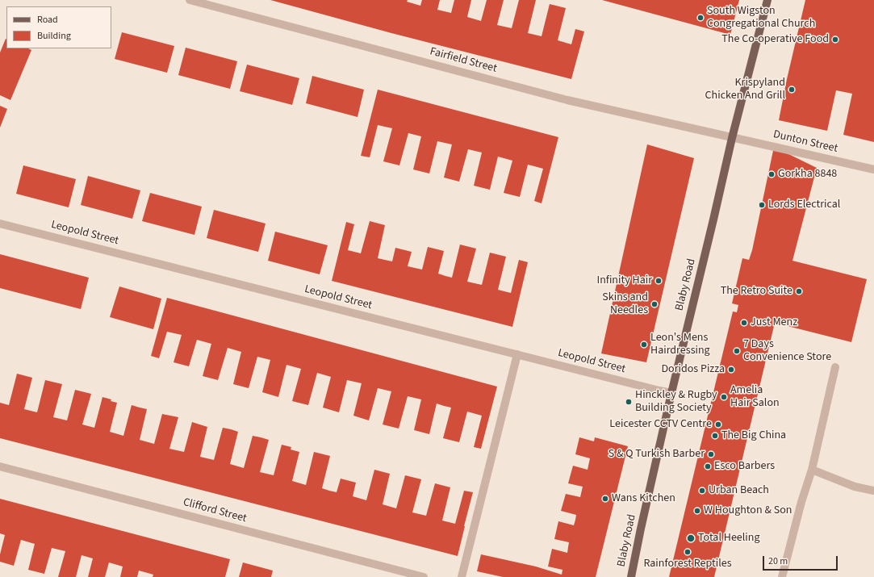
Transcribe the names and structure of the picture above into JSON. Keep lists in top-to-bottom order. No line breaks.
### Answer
{"streets":{"main road":["Blaby Road"],"street":["Fairfield Street","Dunton Street","Leopold Street","Clifford Street"]},"crossings":[["Fairfield Street","Dunton Street"],["Fairfield Street","Blaby Road"],["Dunton Street","Blaby Road"],["Leopold Street","Blaby Road"]],"places":["South Wigston Congregational Church","The Co-operative Food","Krispyland Chicken And Grill","Gorkha 8848","Lords Electrical","Infinity Hair","The Retro Suite","Skins and Needles","Just Menz","Leon's Mens Hairdressing","7 Days Convenience Store","Doridos Pizza","Amelia Hair Salon","Hinckley & Rugby Building Society","Leicester CCTV Centre","The Big China","S & Q Turkish Barber","Esco Barbers","Urban Beach","Wans Kitchen","W Houghton & Son","Total Heeling","Rainforest Reptiles"],"legend":["Road","Building"],"scale_bar":"20 m"}
